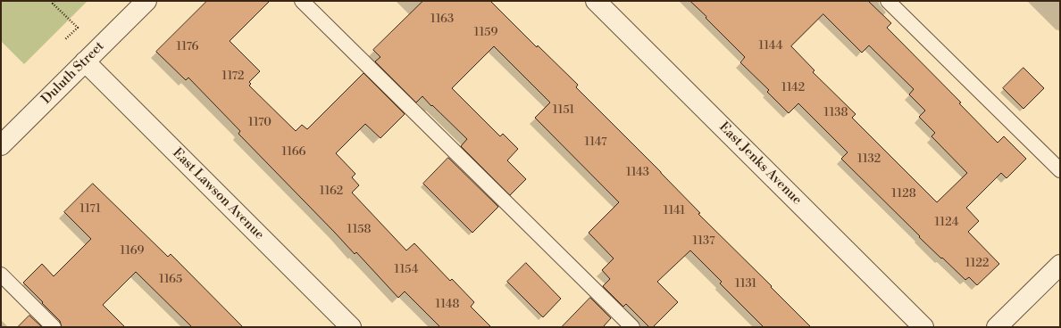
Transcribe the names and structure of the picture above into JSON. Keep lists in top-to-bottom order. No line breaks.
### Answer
{"streets":{"street":["Duluth Street","East Jenks Avenue","East Lawson Avenue"]},"crossings":[["Duluth Street","East Lawson Avenue"]],"house_numbers":["1163","1159","1144","1176","1172","1142","1151","1138","1170","1147","1166","1132","1143","1162","1128","1171","1141","1124","1158","1137","1169","1122","1154","1165","1131","1148"]}
